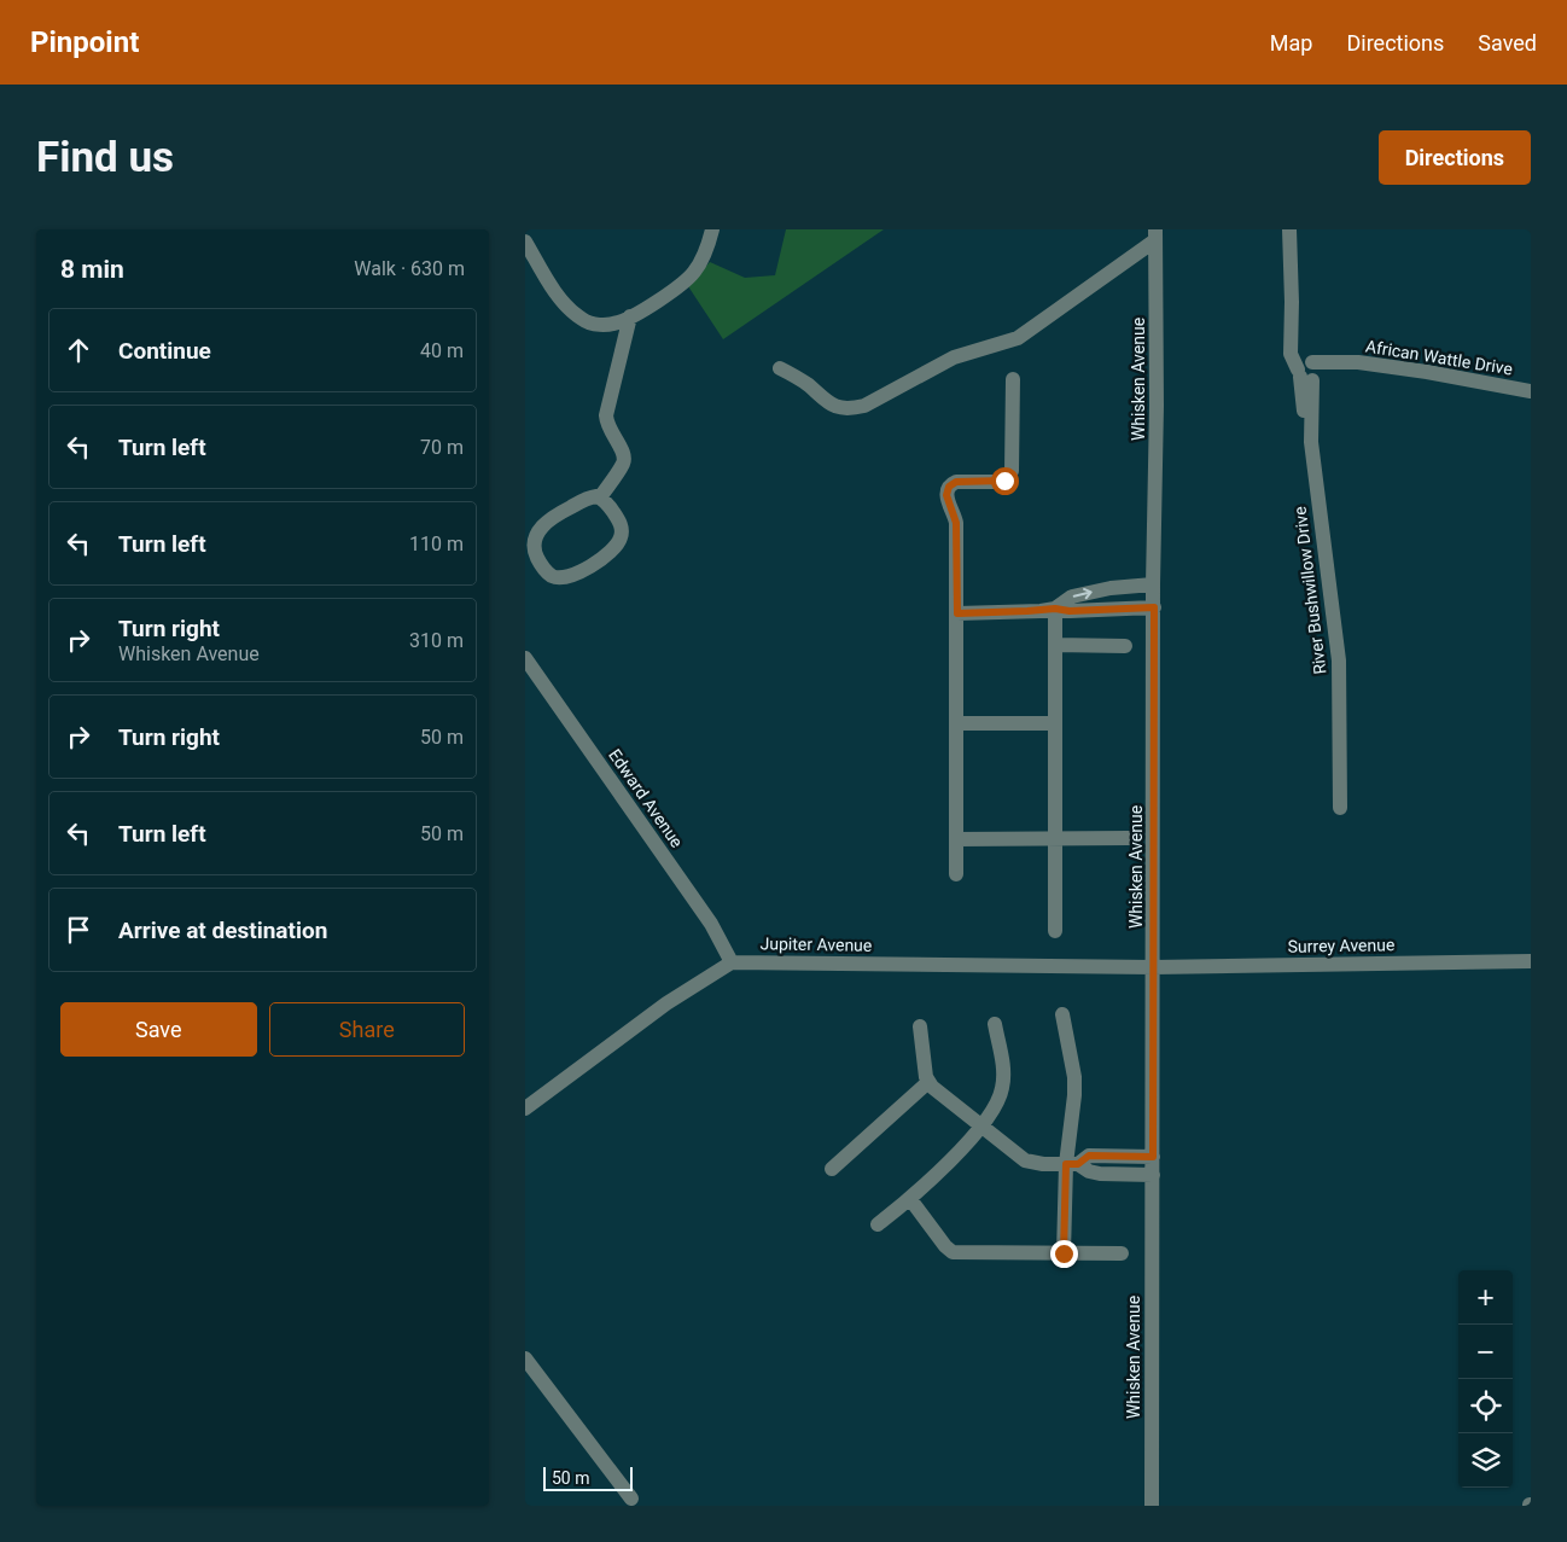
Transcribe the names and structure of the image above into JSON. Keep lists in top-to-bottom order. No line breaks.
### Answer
{"streets":{"street":["African Wattle Drive","Whisken Avenue","River Bushwillow Drive","Edward Avenue","Jupiter Avenue","Surrey Avenue"]},"crossings":[["African Wattle Drive","River Bushwillow Drive"],["Whisken Avenue","Jupiter Avenue"],["Whisken Avenue","Surrey Avenue"],["Edward Avenue","Jupiter Avenue"],["Jupiter Avenue","Surrey Avenue"]],"scale_bar":"50 m","page":{"header":"Pinpoint","nav":["Map","Directions","Saved"],"buttons":["Directions",["Save","Share"]],"title":"Find us","heading":["8 min","Walk · 630 m"],"list":[["Continue","40 m"],["Turn left","70 m"],["Turn left","110 m"],["Turn right","Whisken Avenue","310 m"],["Turn right","50 m"],["Turn left","50 m"],"Arrive at destination"],"map_buttons":["+","−"],"scale":"50 m"}}
